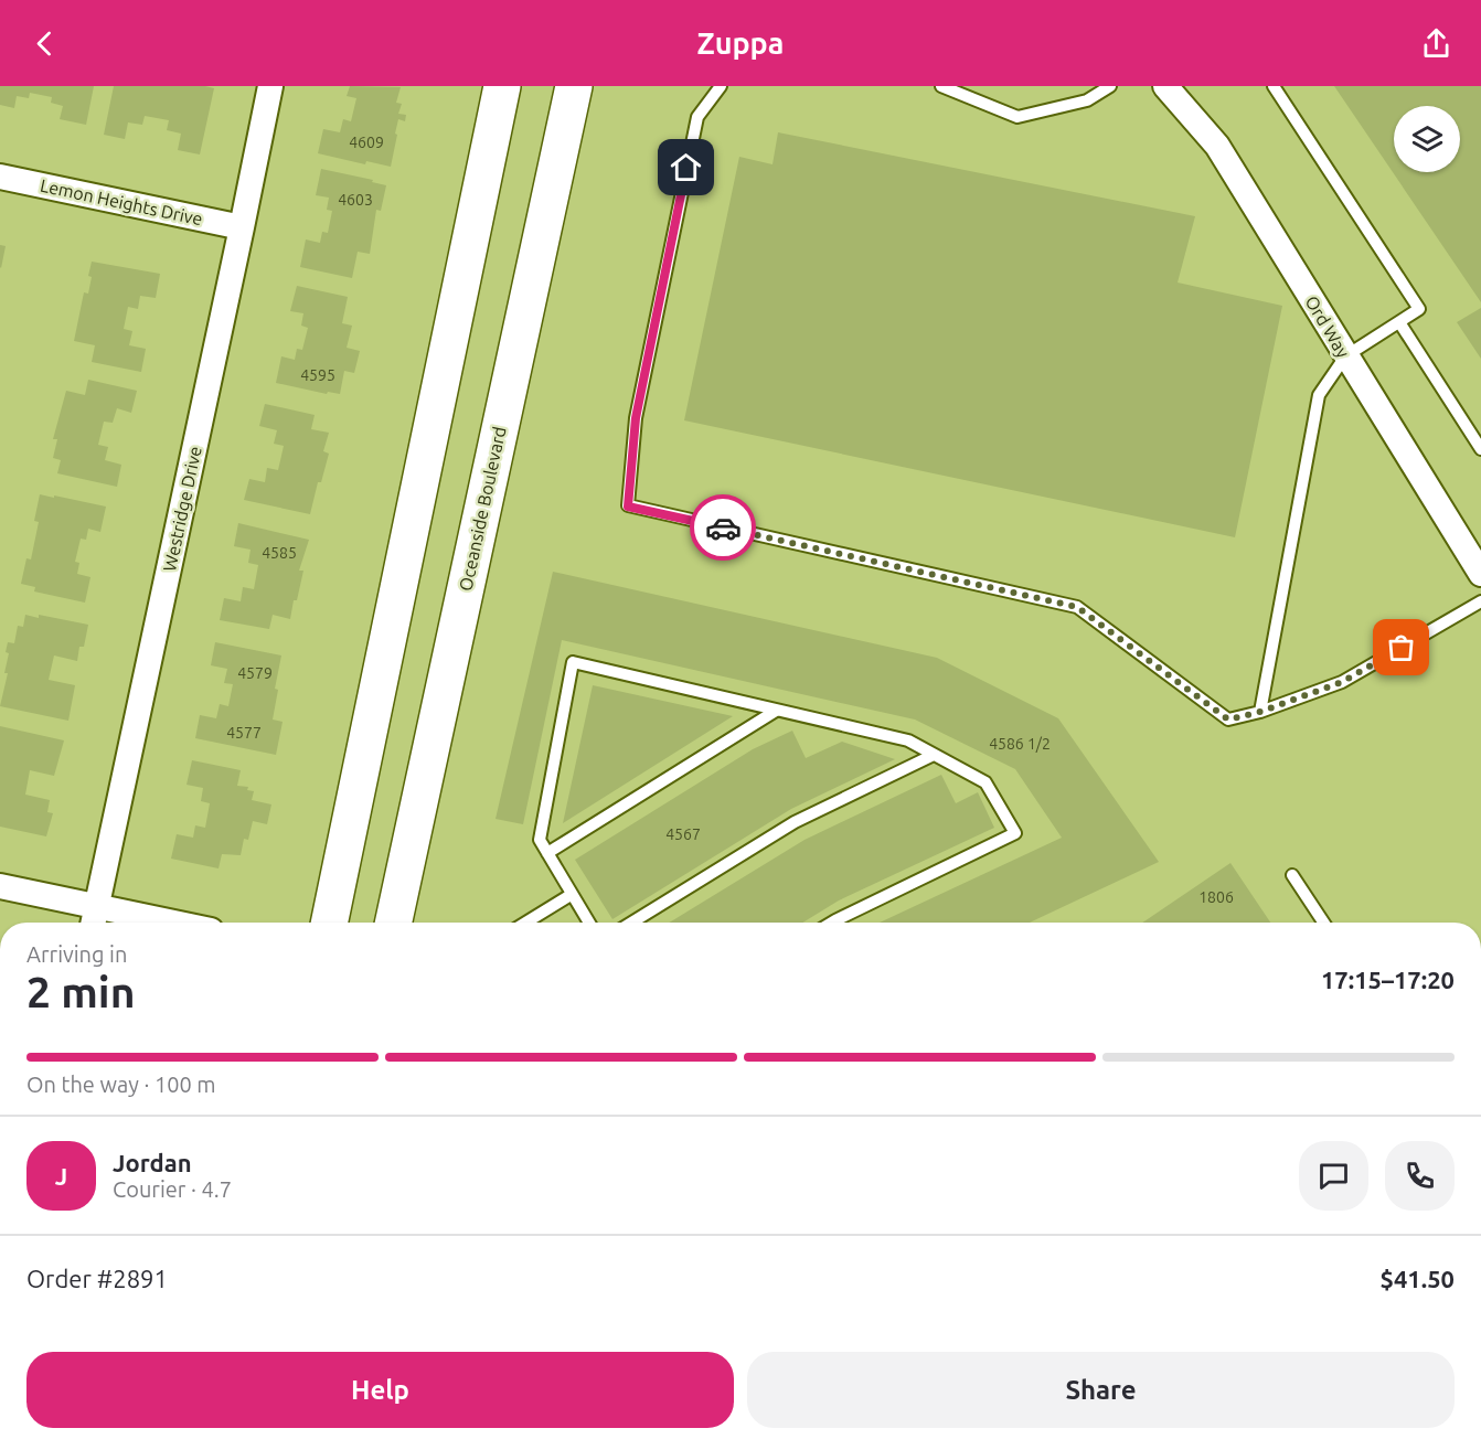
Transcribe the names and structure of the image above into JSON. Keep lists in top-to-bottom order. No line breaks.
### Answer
{"streets":{"main road":["Oceanside Boulevard"],"street":["Lemon Heights Drive","Ord Way","Westridge Drive"]},"crossings":[["Lemon Heights Drive","Westridge Drive"]],"house_numbers":["4609","4603","4595","4585","4579","4577","4586 1/2","4567","1806"],"page":{"header":"Zuppa","heading":["2 min","Arriving in","17:15–17:20"],"panel":["Jordan","Courier · 4.7","Order #2891","$41.50"],"bar":"On the way · 100 m","round":"J","buttons":["Help","Share"]}}
